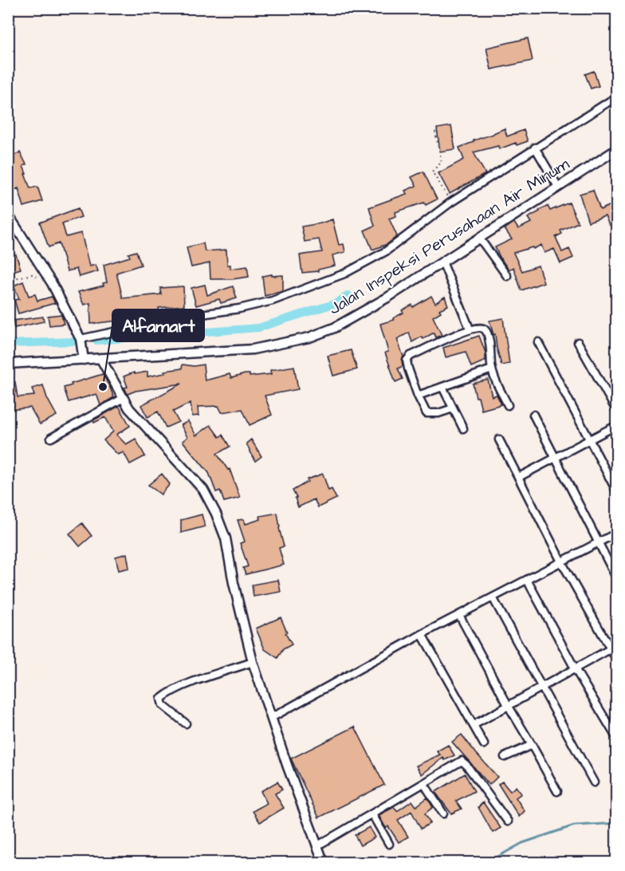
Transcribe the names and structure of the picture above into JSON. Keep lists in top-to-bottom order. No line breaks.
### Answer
{"streets":{"street":["Jalan Inspeksi Perusahaan Air Minum"]},"places":["Alfamart"]}
